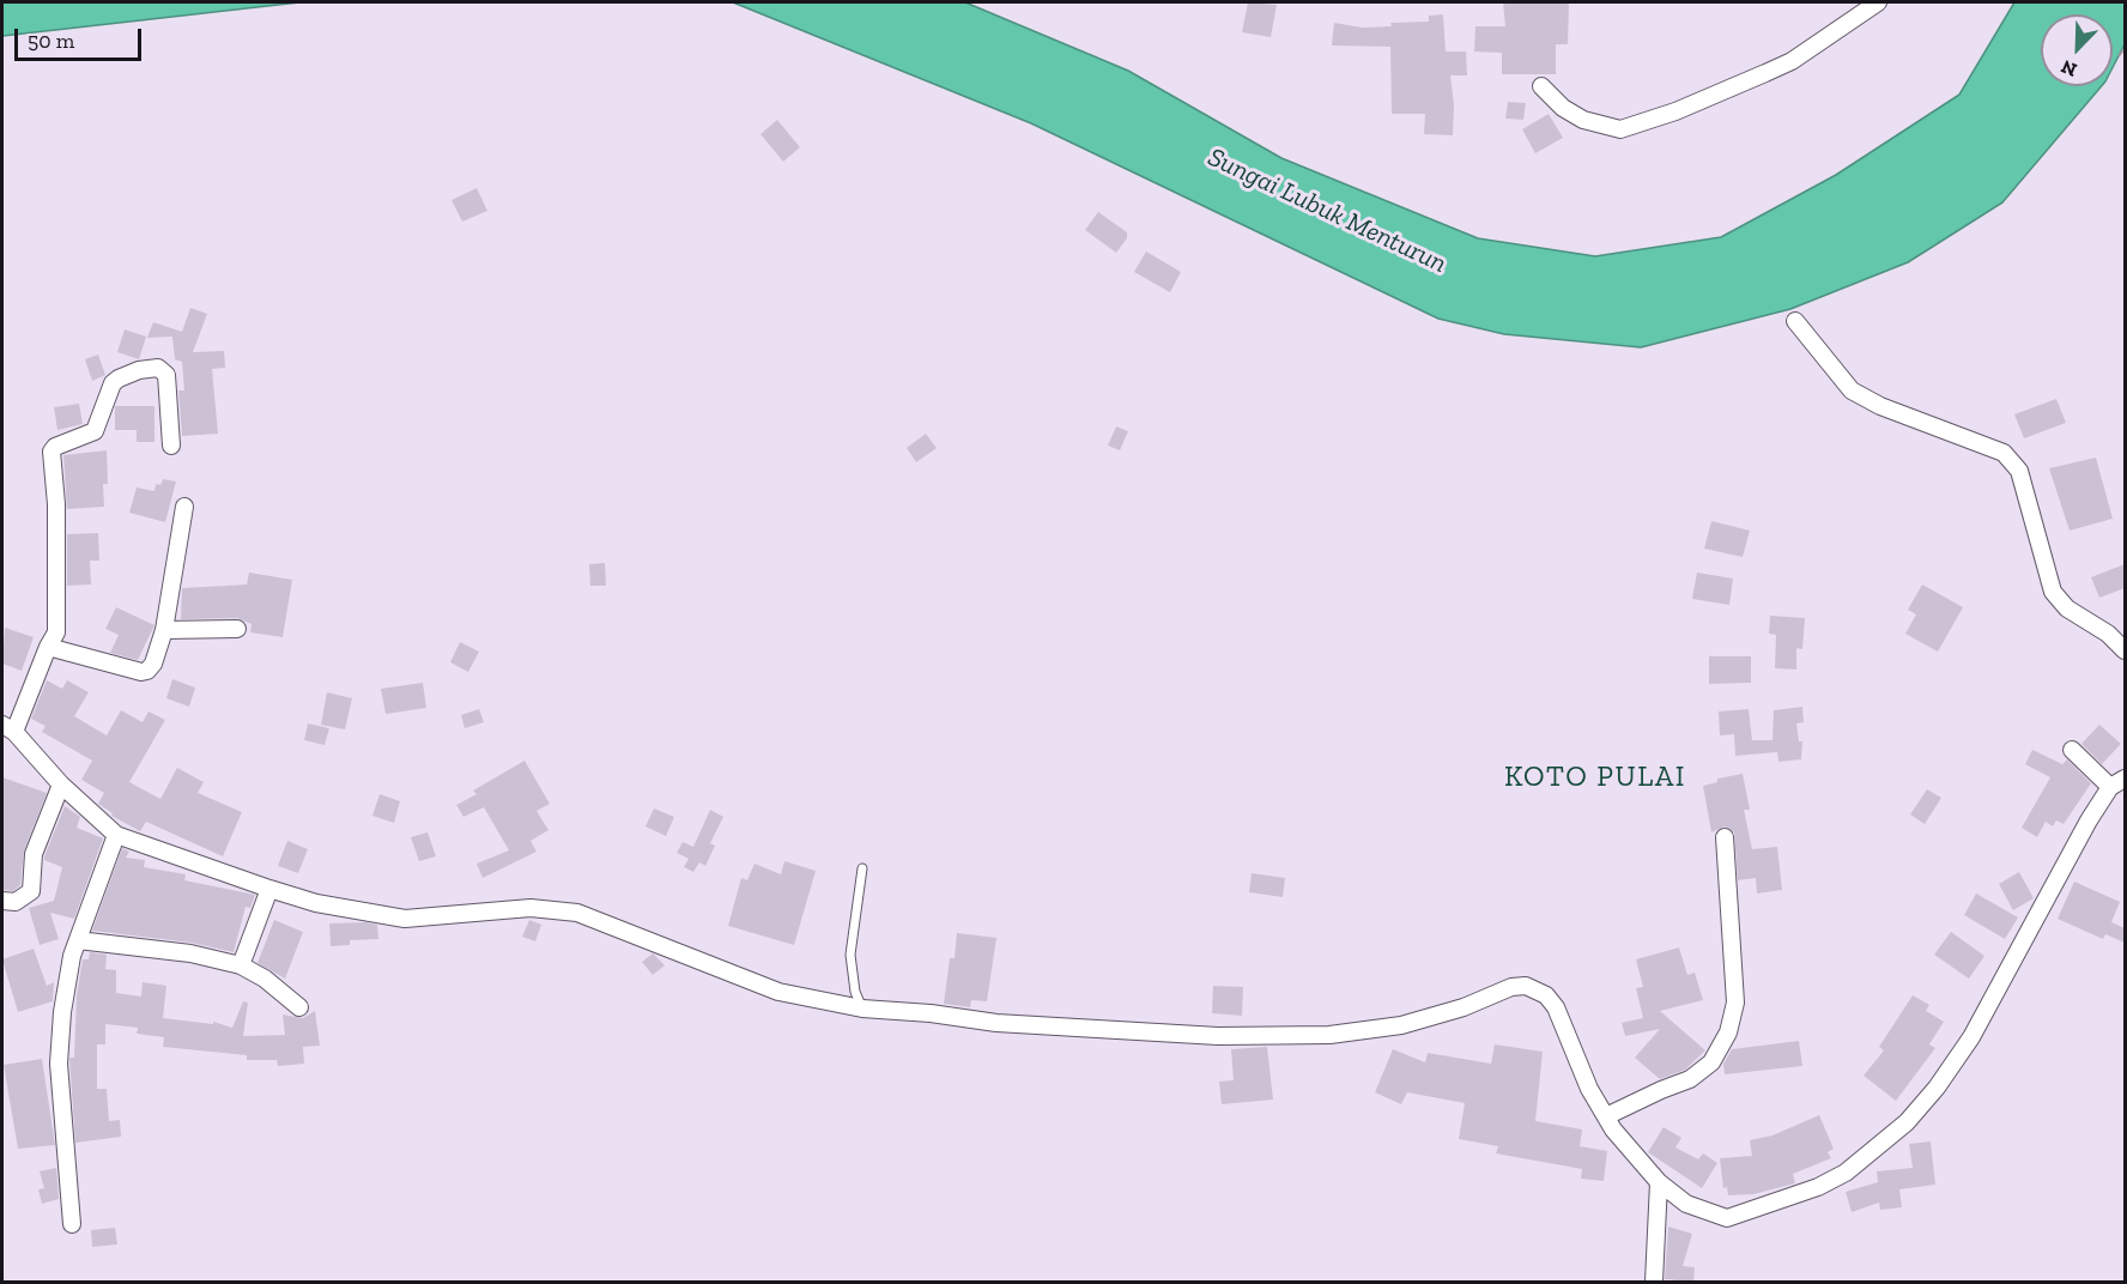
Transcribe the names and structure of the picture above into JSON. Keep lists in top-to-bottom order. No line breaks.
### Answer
{"districts":["KOTO PULAI"],"water":["Sungai Lubuk Menturun"],"scale_bar":"50 m","north":"bottom left"}
